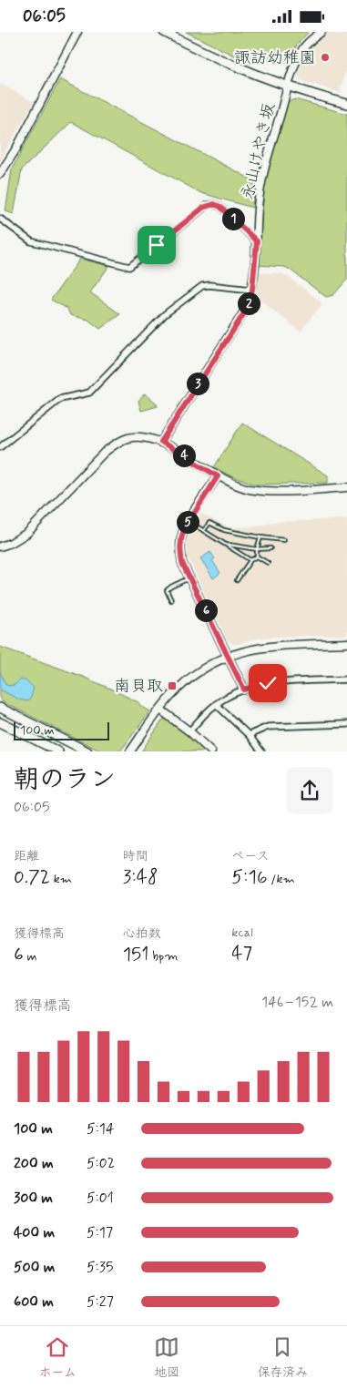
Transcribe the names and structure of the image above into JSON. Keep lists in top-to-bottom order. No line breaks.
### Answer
{"streets":{"street":["永山けやき坂"]},"places":{"other":["諏訪幼稚園"],"transit":["南貝取"]},"scale_bar":"100 m","page":{"status":"06:05","pins":["1","2","3","4","5","6"],"scale":"100 m","heading":["朝のラン","06:05"],"stats":[["距離","0.72 km"],["時間","3:48"],["ペース","5:16 /km"],["獲得標高","6 m"],["心拍数","151 bpm"],["kcal","47"]],"chart":["獲得標高","146–152 m"],"list":[{"name":"100 m","note":"5:14"},{"name":"200 m","note":"5:02"},{"name":"300 m","note":"5:01"},{"name":"400 m","note":"5:17"},{"name":"500 m","note":"5:35"},{"name":"600 m","note":"5:27"}],"tabs":["ホーム","地図","保存済み"]}}
